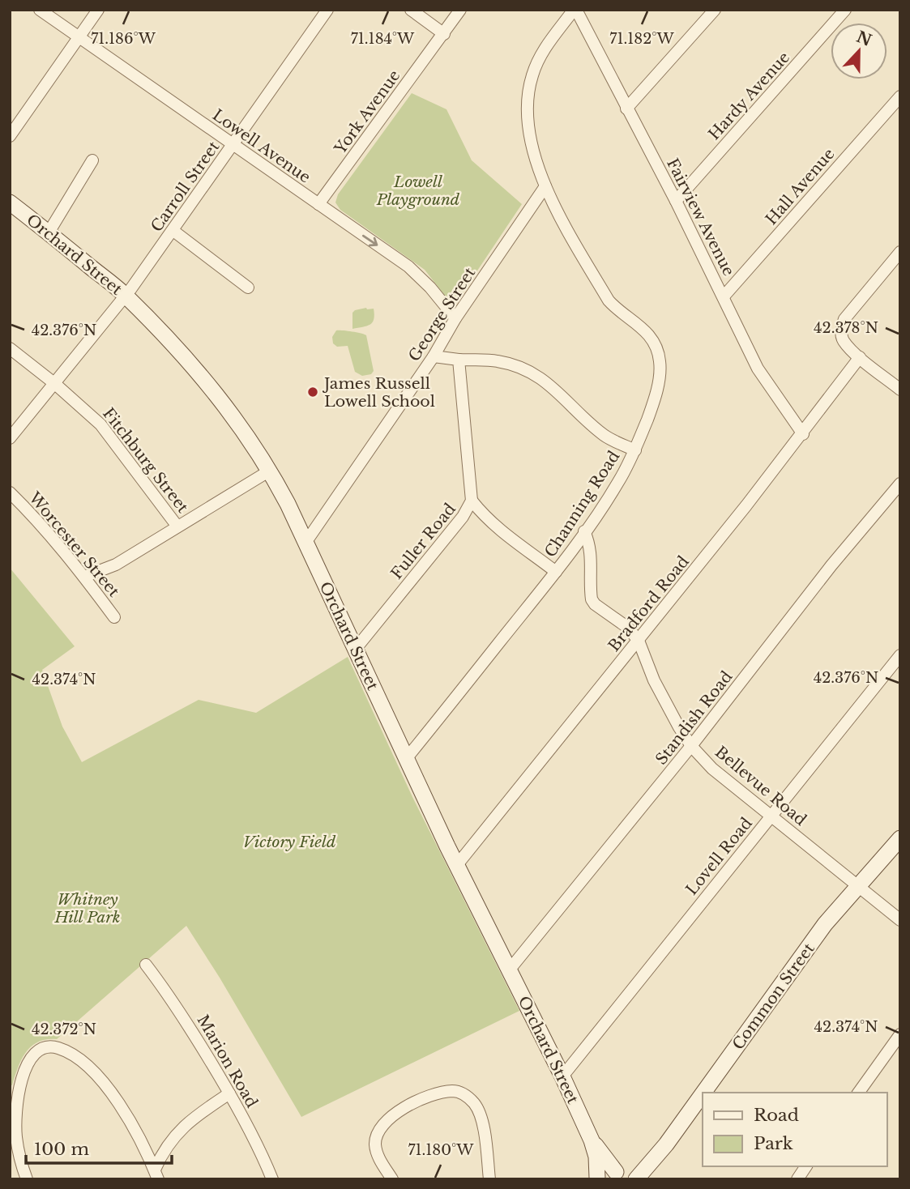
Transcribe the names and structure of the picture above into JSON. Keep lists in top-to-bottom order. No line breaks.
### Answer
{"streets":{"main road":["Orchard Street","Common Street"],"street":["Hardy Avenue","York Avenue","Lowell Avenue","Carroll Street","Hall Avenue","Fairview Avenue","George Street","Fitchburg Street","Channing Road","Fuller Road","Worcester Street","Bradford Road","Standish Road","Bellevue Road","Lovell Road","Marion Road"]},"crossings":[["Hardy Avenue","Fairview Avenue"],["York Avenue","Lowell Avenue"],["Lowell Avenue","Carroll Street"],["Lowell Avenue","George Street"],["Carroll Street","Orchard Street"],["Carroll Street","Fitchburg Street"],["Hall Avenue","Fairview Avenue"],["Fairview Avenue","Channing Road"],["Fairview Avenue","Bradford Road"],["Orchard Street","George Street"],["Orchard Street","Channing Road"],["Orchard Street","Fuller Road"],["Orchard Street","Bradford Road"],["Orchard Street","Standish Road"],["Orchard Street","Lovell Road"],["George Street","Channing Road"],["Channing Road","Bellevue Road"],["Bradford Road","Bellevue Road"],["Standish Road","Bellevue Road"],["Bellevue Road","Lovell Road"],["Bellevue Road","Common Street"]],"parks":["Lowell Playground","Victory Field","Whitney Hill Park"],"places":["James Russell Lowell School"],"legend":["Road","Park"],"scale_bar":"100 m","north":"top","coordinates":["71.186°W","71.184°W","71.182°W","42.378°N","42.376°N","42.374°N","42.372°N","71.180°W"]}
